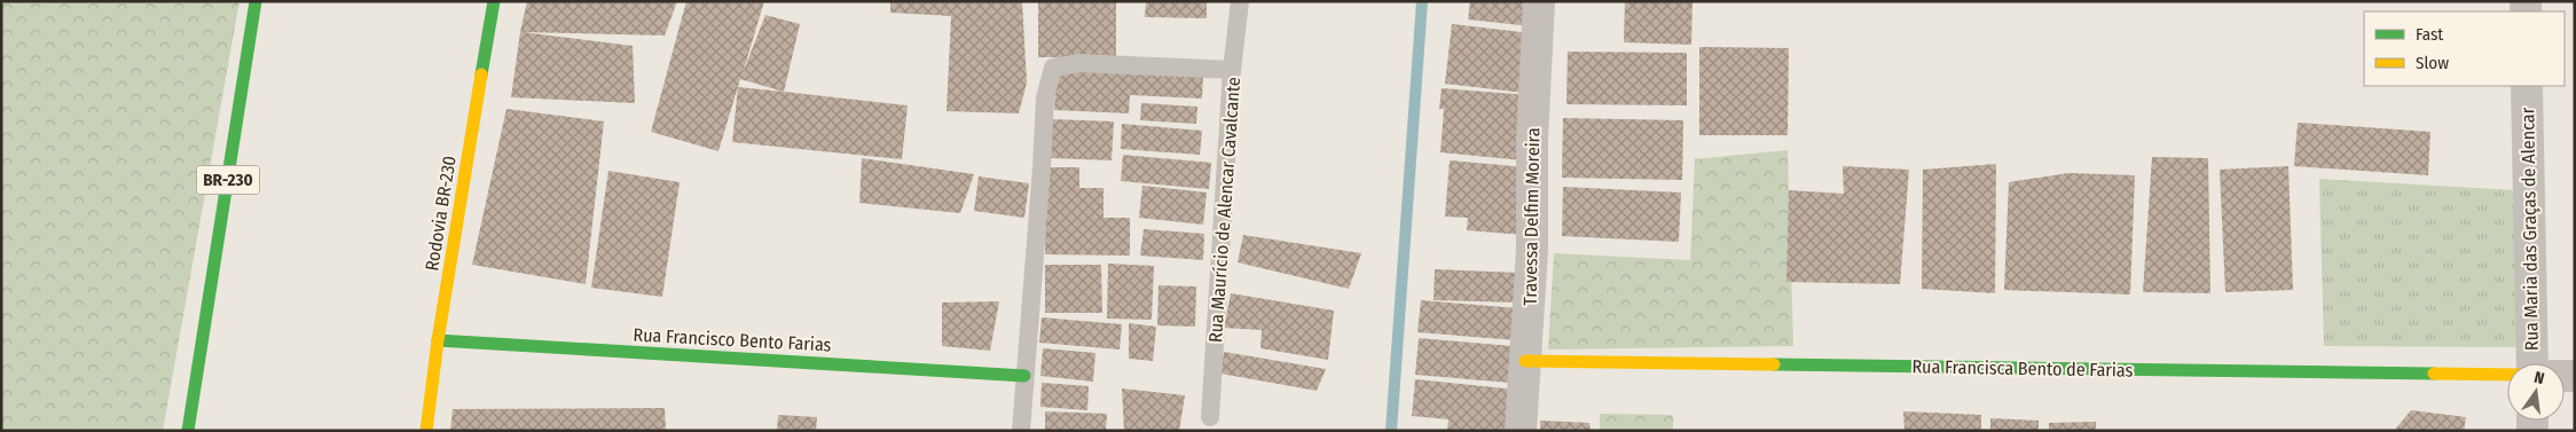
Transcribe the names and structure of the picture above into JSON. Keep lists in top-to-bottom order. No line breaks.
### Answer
{"streets":{"main road":["BR-230","Rodovia BR-230","Rua Francisco Bento Farias","Rua Francisca Bento de Farias"],"street":["Travessa Delfim Moreira","Rua Maria das Graças de Alencar"],"lane":["Rua Maurício de Alencar Cavalcante"]},"crossings":[["Rodovia BR-230","Rua Francisco Bento Farias"],["Travessa Delfim Moreira","Rua Francisca Bento de Farias"]],"legend":["Fast","Slow"],"north":"top"}
